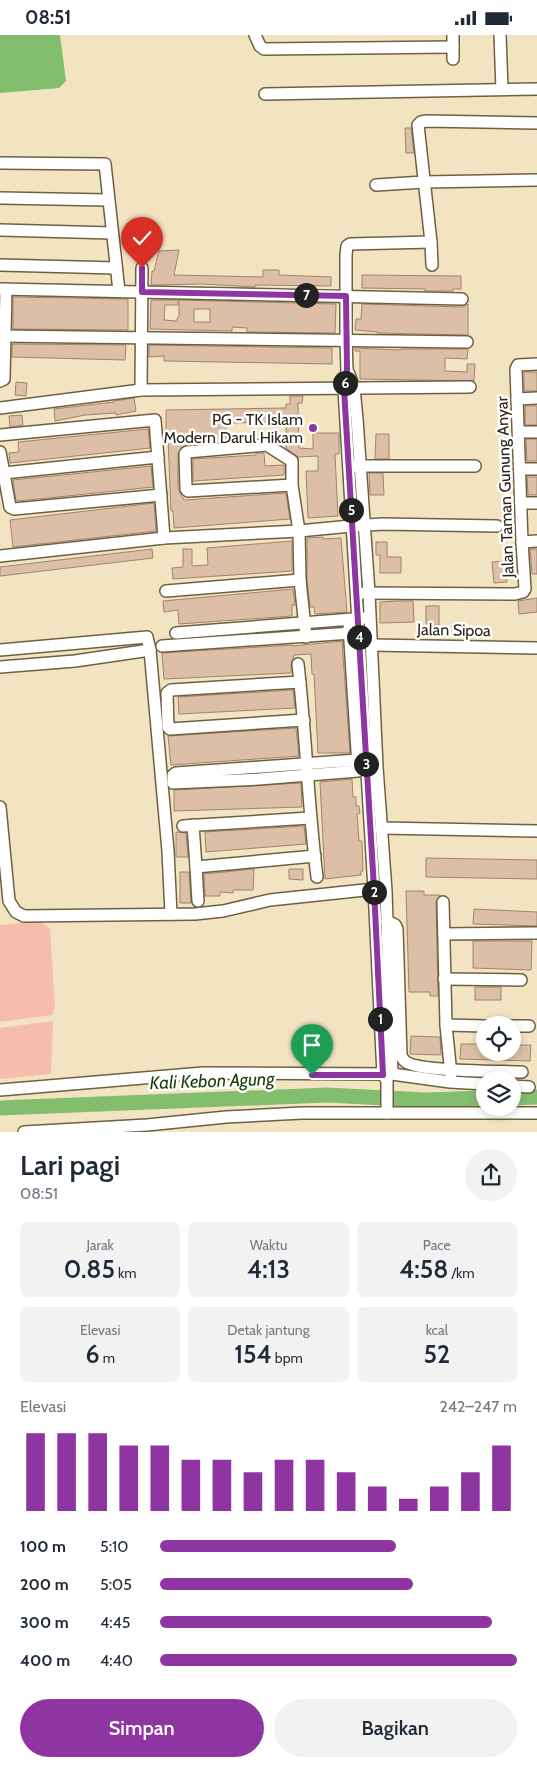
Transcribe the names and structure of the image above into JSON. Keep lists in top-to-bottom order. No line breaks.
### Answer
{"streets":{"street":["Jalan Taman Gunung Anyar","Jalan Sipoa"]},"water":["Kali Kebon Agung"],"places":["PG - TK Islam Modern Darul Hikam"],"page":{"status":"08:51","pins":["7","6","5","4","3","2","1"],"heading":["Lari pagi","08:51"],"stats":[["Jarak","0.85 km"],["Waktu","4:13"],["Pace","4:58 /km"],["Elevasi","6 m"],["Detak jantung","154 bpm"],["kcal","52"]],"chart":["Elevasi","242–247 m"],"list":[{"name":"100 m","note":"5:10"},{"name":"200 m","note":"5:05"},{"name":"300 m","note":"4:45"},{"name":"400 m","note":"4:40"}],"buttons":["Simpan","Bagikan"]}}
